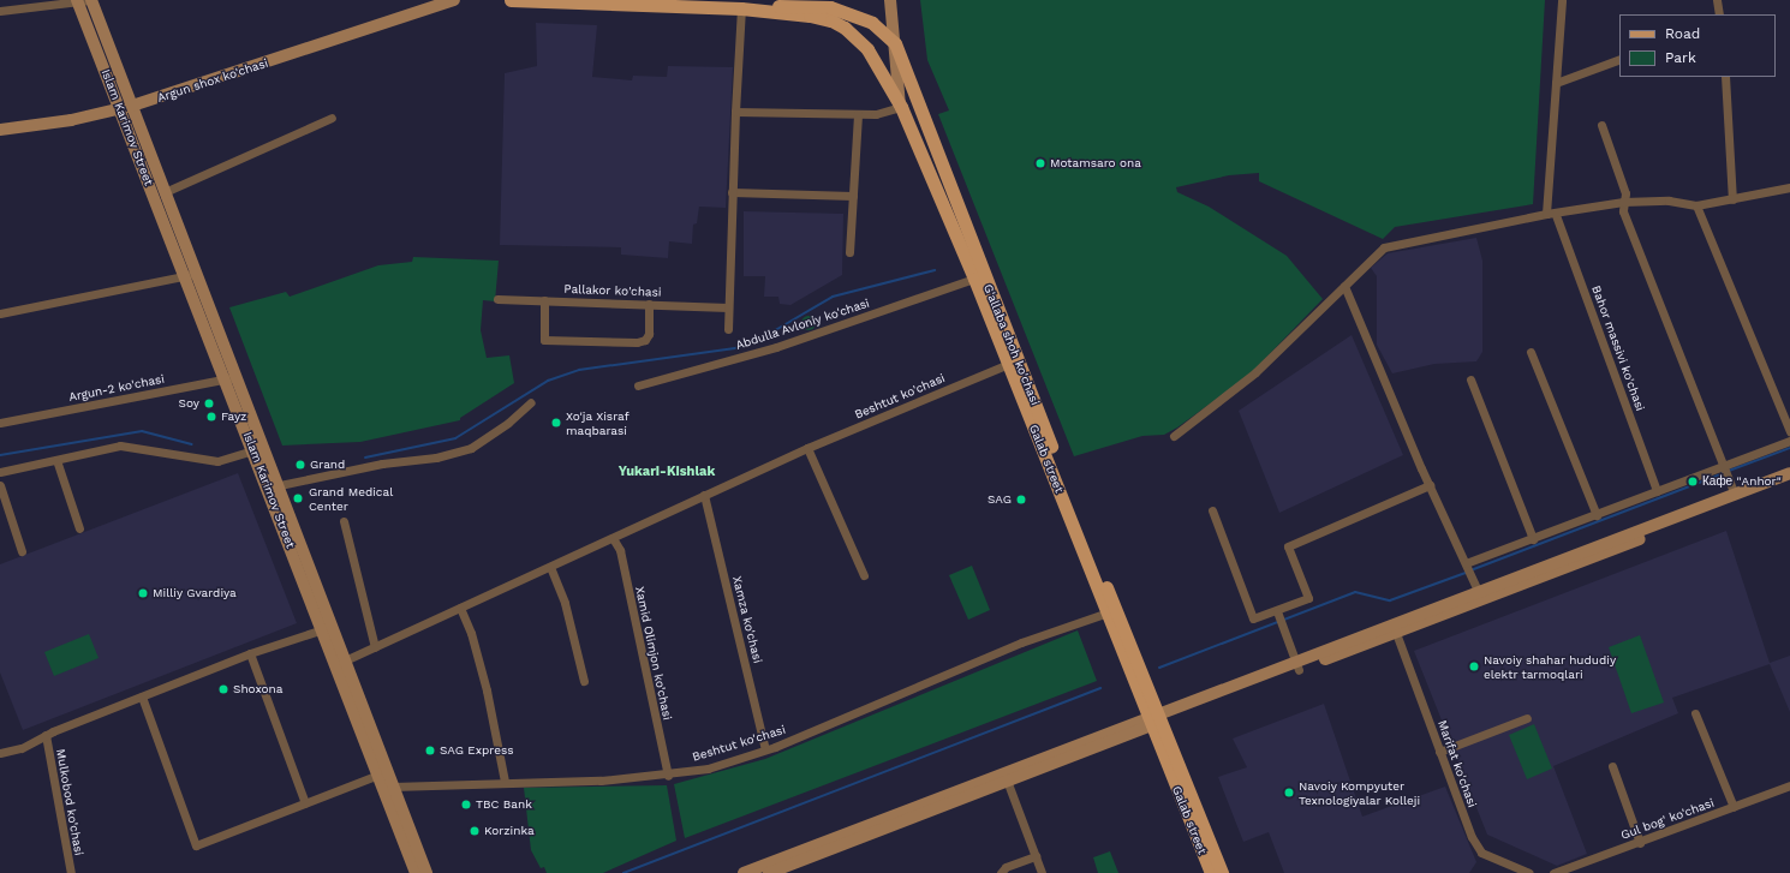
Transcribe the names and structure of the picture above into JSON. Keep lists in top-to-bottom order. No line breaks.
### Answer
{"streets":{"main road":["Argun shox ko'chasi","Islam Karimov Street","G'allaba shoh ko'chasi","Galab street"],"street":["Pallakor ko'chasi","Abdulla Avloniy ko'chasi","Bahor massivi ko'chasi","Argun-2 ko'chasi","Beshtut ko'chasi","Xamza ko'chasi","Xamid Olimjon ko'chasi","Marifat ko'chasi","Mulkobod ko'chasi","Gul bog' ko'chasi"]},"crossings":[["Argun shox ko'chasi","Islam Karimov Street"],["Islam Karimov Street","Argun-2 ko'chasi"],["Islam Karimov Street","Beshtut ko'chasi"],["Abdulla Avloniy ko'chasi","Galab street"],["G'allaba shoh ko'chasi","Galab street"],["Beshtut ko'chasi","Galab street"],["Beshtut ko'chasi","Xamza ko'chasi"],["Beshtut ko'chasi","Xamid Olimjon ko'chasi"]],"districts":["Yukari-Kishlak"],"places":["Motamsaro ona","Soy","Fayz","Xo'ja Xisraf maqbarasi","Grand","Кафе \"Anhor\"","Grand Medical Center","SAG","Milliy Gvardiya","Navoiy shahar hududiy elektr tarmoqlari","Shoxona","SAG Express","Navoiy Kompyuter Texnologiyalar Kolleji","TBC Bank","Korzinka"],"legend":["Road","Park"]}
